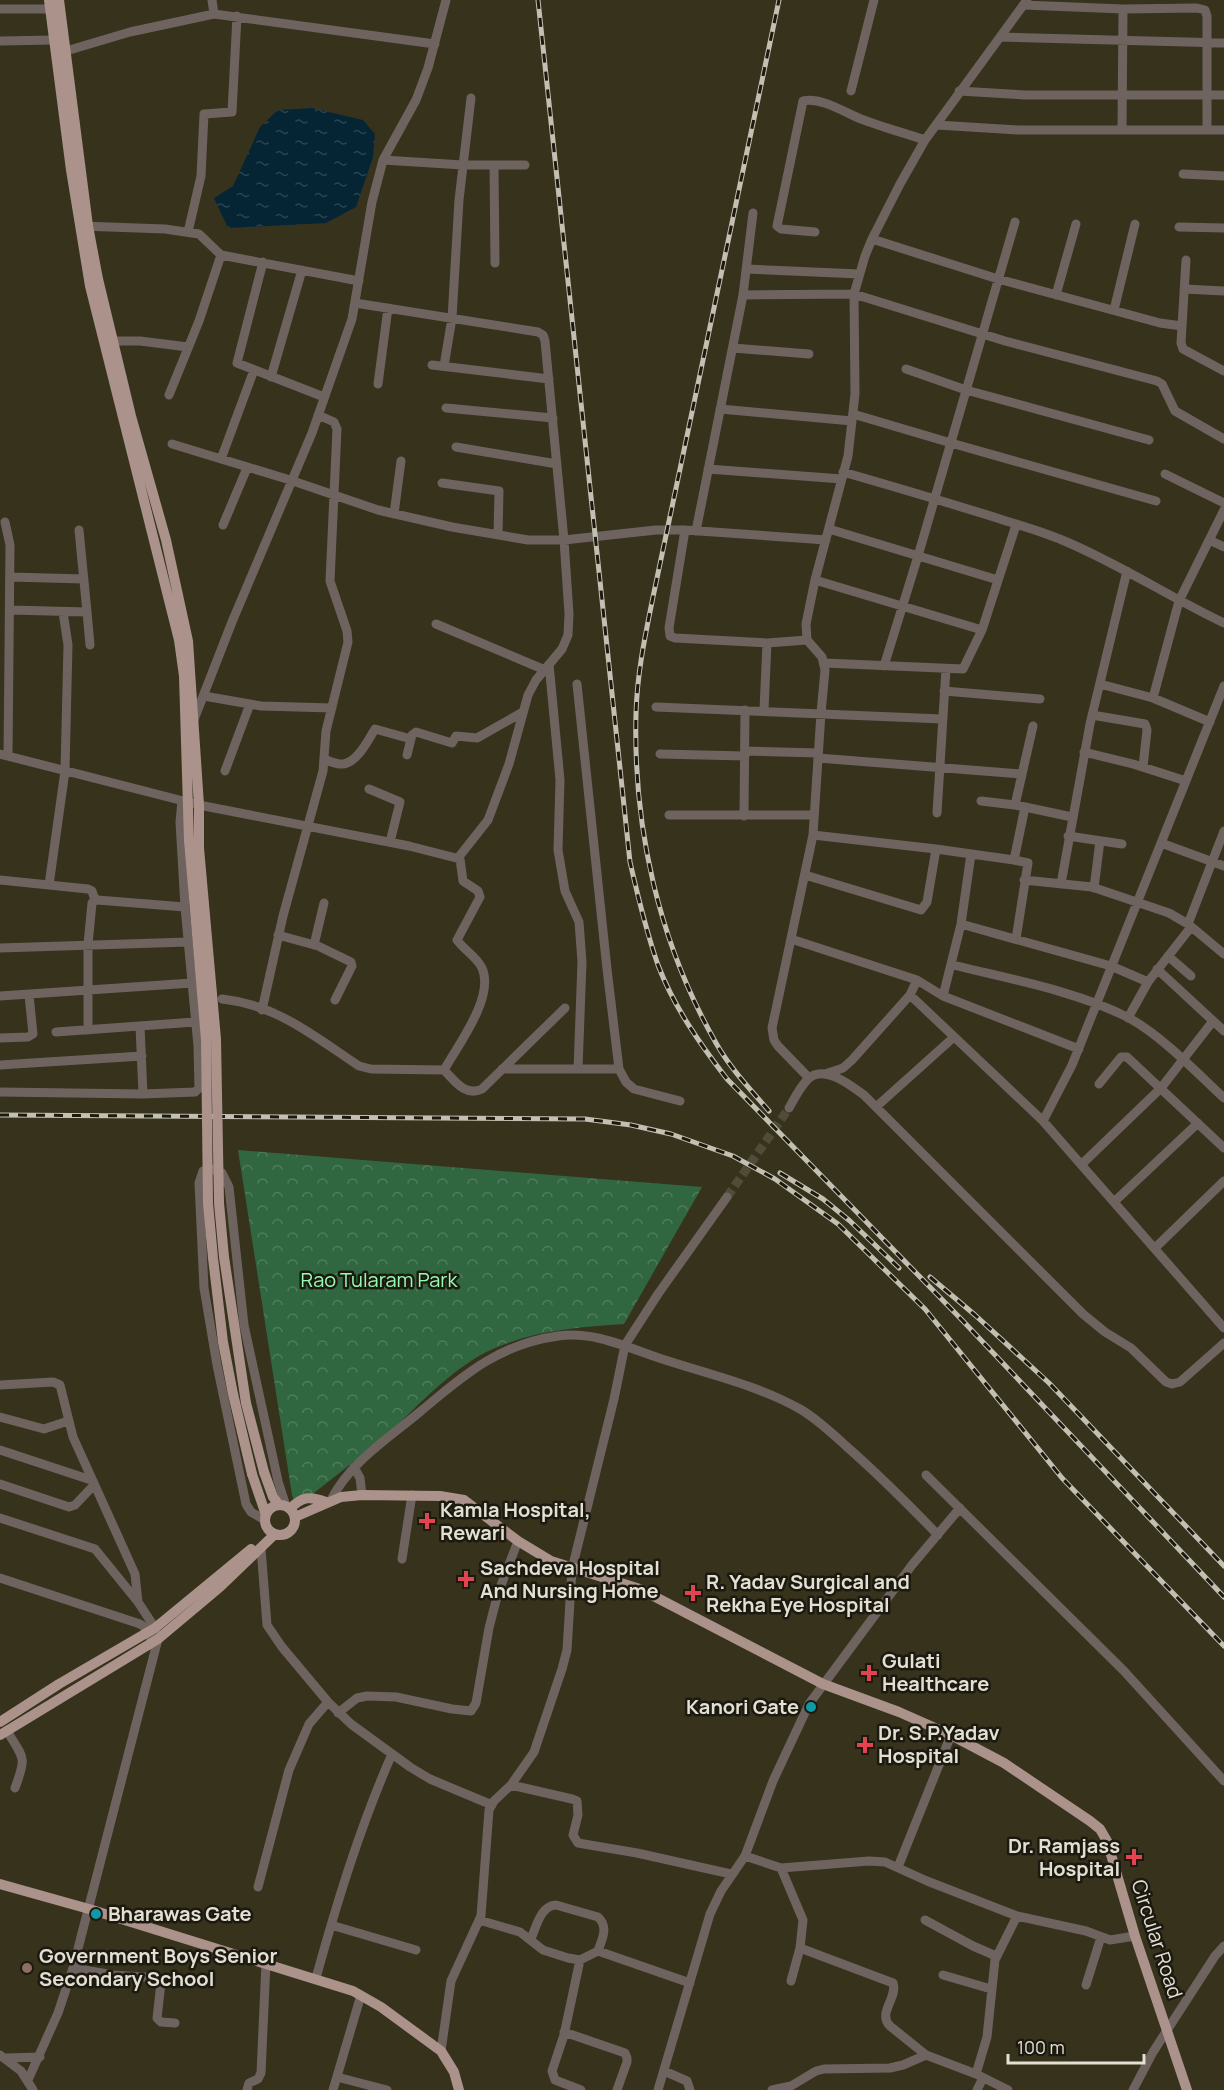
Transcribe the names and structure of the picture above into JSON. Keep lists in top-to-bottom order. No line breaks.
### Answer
{"streets":{"main road":["Circular Road"]},"parks":["Rao Tularam Park"],"places":{"health":["Kamla Hospital, Rewari","Sachdeva Hospital And Nursing Home","R. Yadav Surgical and Rekha Eye Hospital","Gulati Healthcare","Dr. S.P.Yadav Hospital","Dr. Ramjass Hospital"],"other":["Kanori Gate","Bharawas Gate","Government Boys Senior Secondary School"]},"scale_bar":"100 m"}
